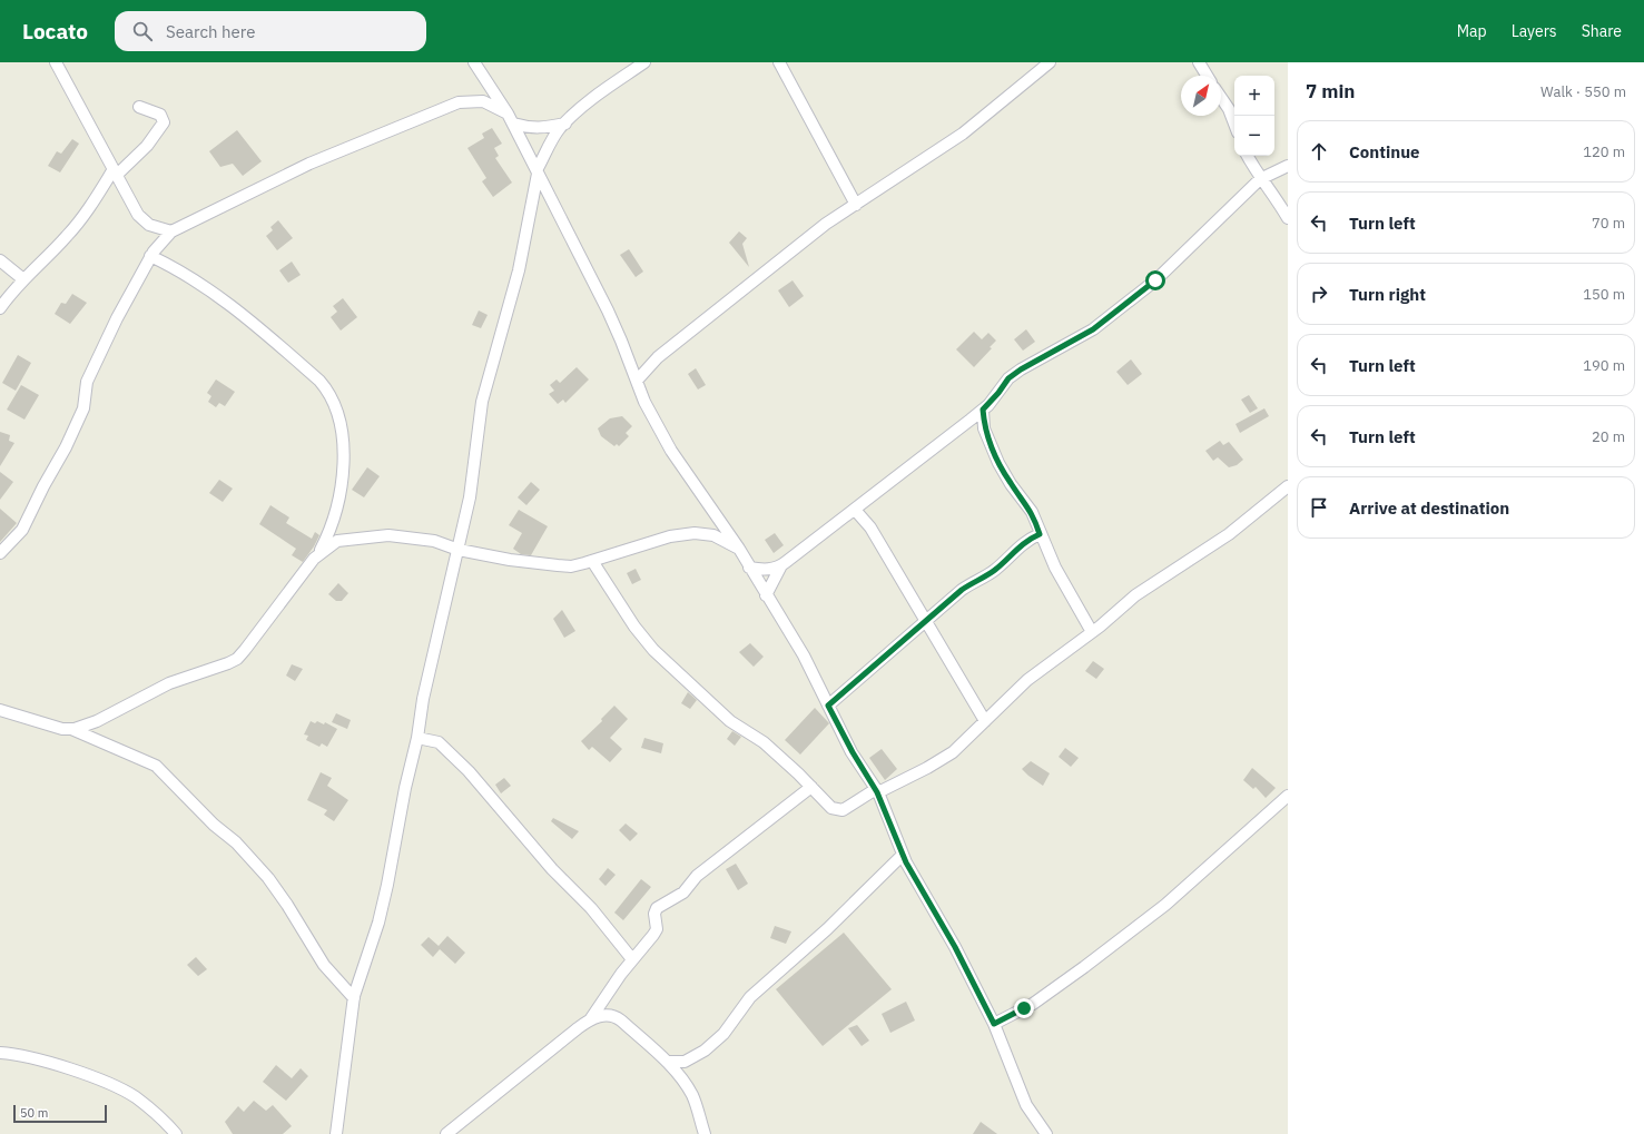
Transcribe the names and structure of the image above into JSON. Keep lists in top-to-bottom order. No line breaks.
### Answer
{"scale_bar":"50 m","north":"top right","page":{"header":"Locato","search":"Search here","nav":["Map","Layers","Share"],"heading":["7 min","Walk · 550 m"],"map_buttons":["+","−"],"list":[["Continue","120 m"],["Turn left","70 m"],["Turn right","150 m"],["Turn left","190 m"],["Turn left","20 m"],"Arrive at destination"],"scale":"50 m"}}
